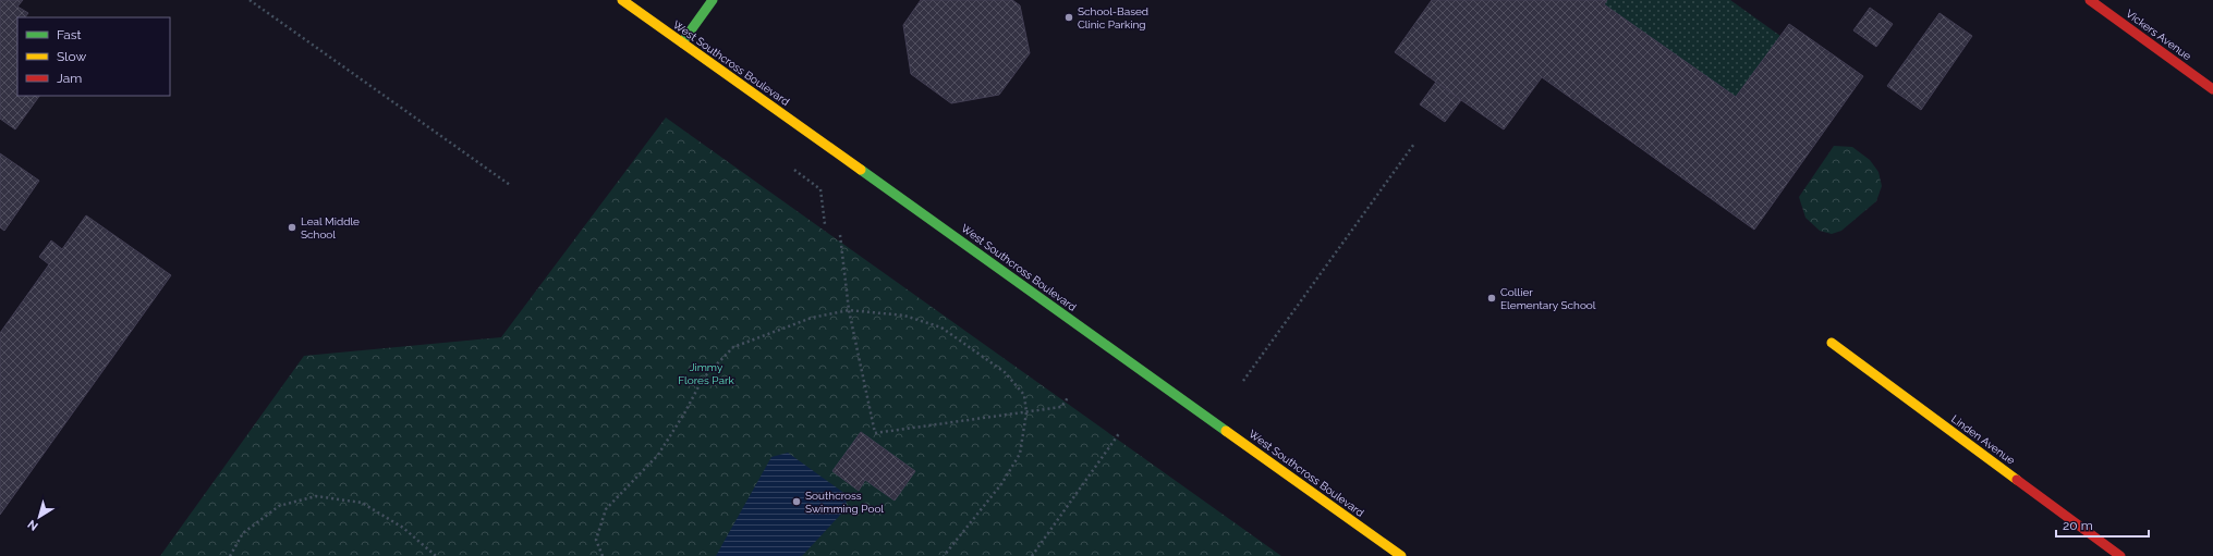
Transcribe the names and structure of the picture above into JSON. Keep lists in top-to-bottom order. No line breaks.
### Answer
{"streets":{"main road":["Vickers Avenue","West Southcross Boulevard","Linden Avenue"]},"parks":["Jimmy Flores Park"],"places":["School-Based Clinic Parking","Leal Middle School","Collier Elementary School","Southcross Swimming Pool"],"legend":["Fast","Slow","Jam"],"scale_bar":"20 m","north":"bottom left"}
